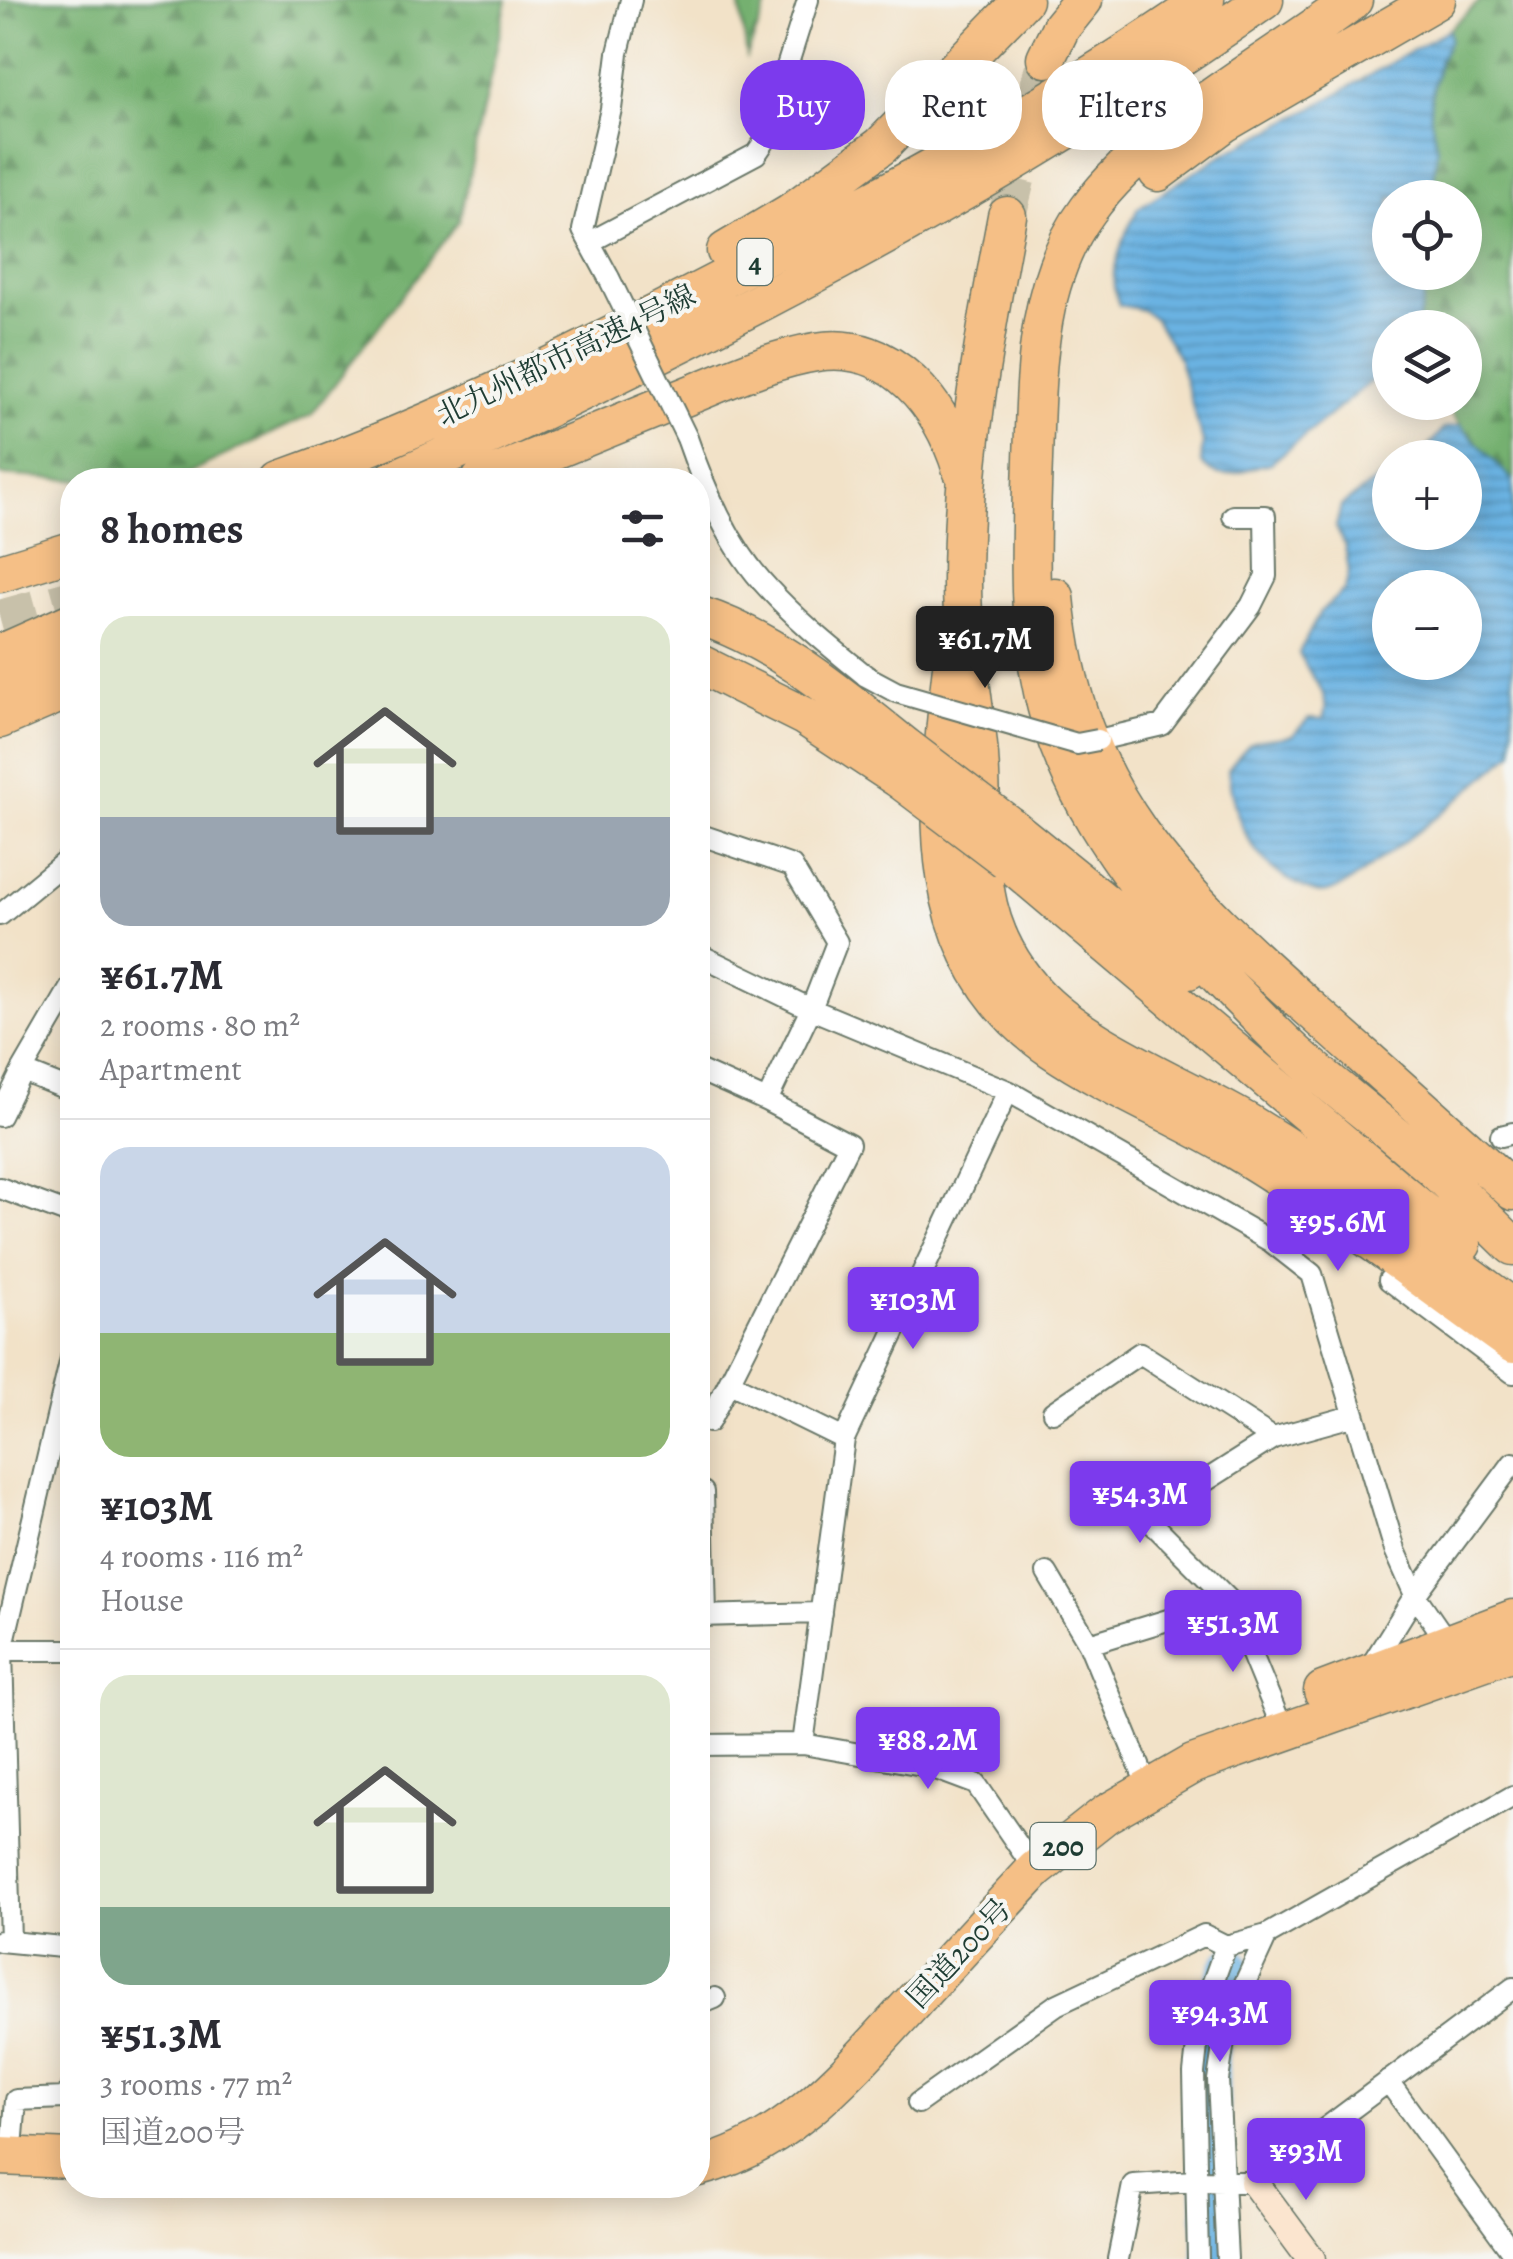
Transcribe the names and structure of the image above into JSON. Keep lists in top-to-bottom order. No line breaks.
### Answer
{"streets":{"highway":["4","北九州都市高速4号線","200","国道200号"]},"page":{"chip":["Buy","Rent","Filters"],"map_buttons":["+","−"],"heading":"8 homes","list":[{"name":"¥61.7M","note":"2 rooms · 80 m² · Apartment"},{"name":"¥103M","note":"4 rooms · 116 m² · House"},{"name":"¥51.3M","note":"3 rooms · 77 m² · 国道200号"}],"price":["¥61.7M","¥95.6M","¥103M","¥54.3M","¥51.3M","¥88.2M","¥94.3M","¥93M"]}}
